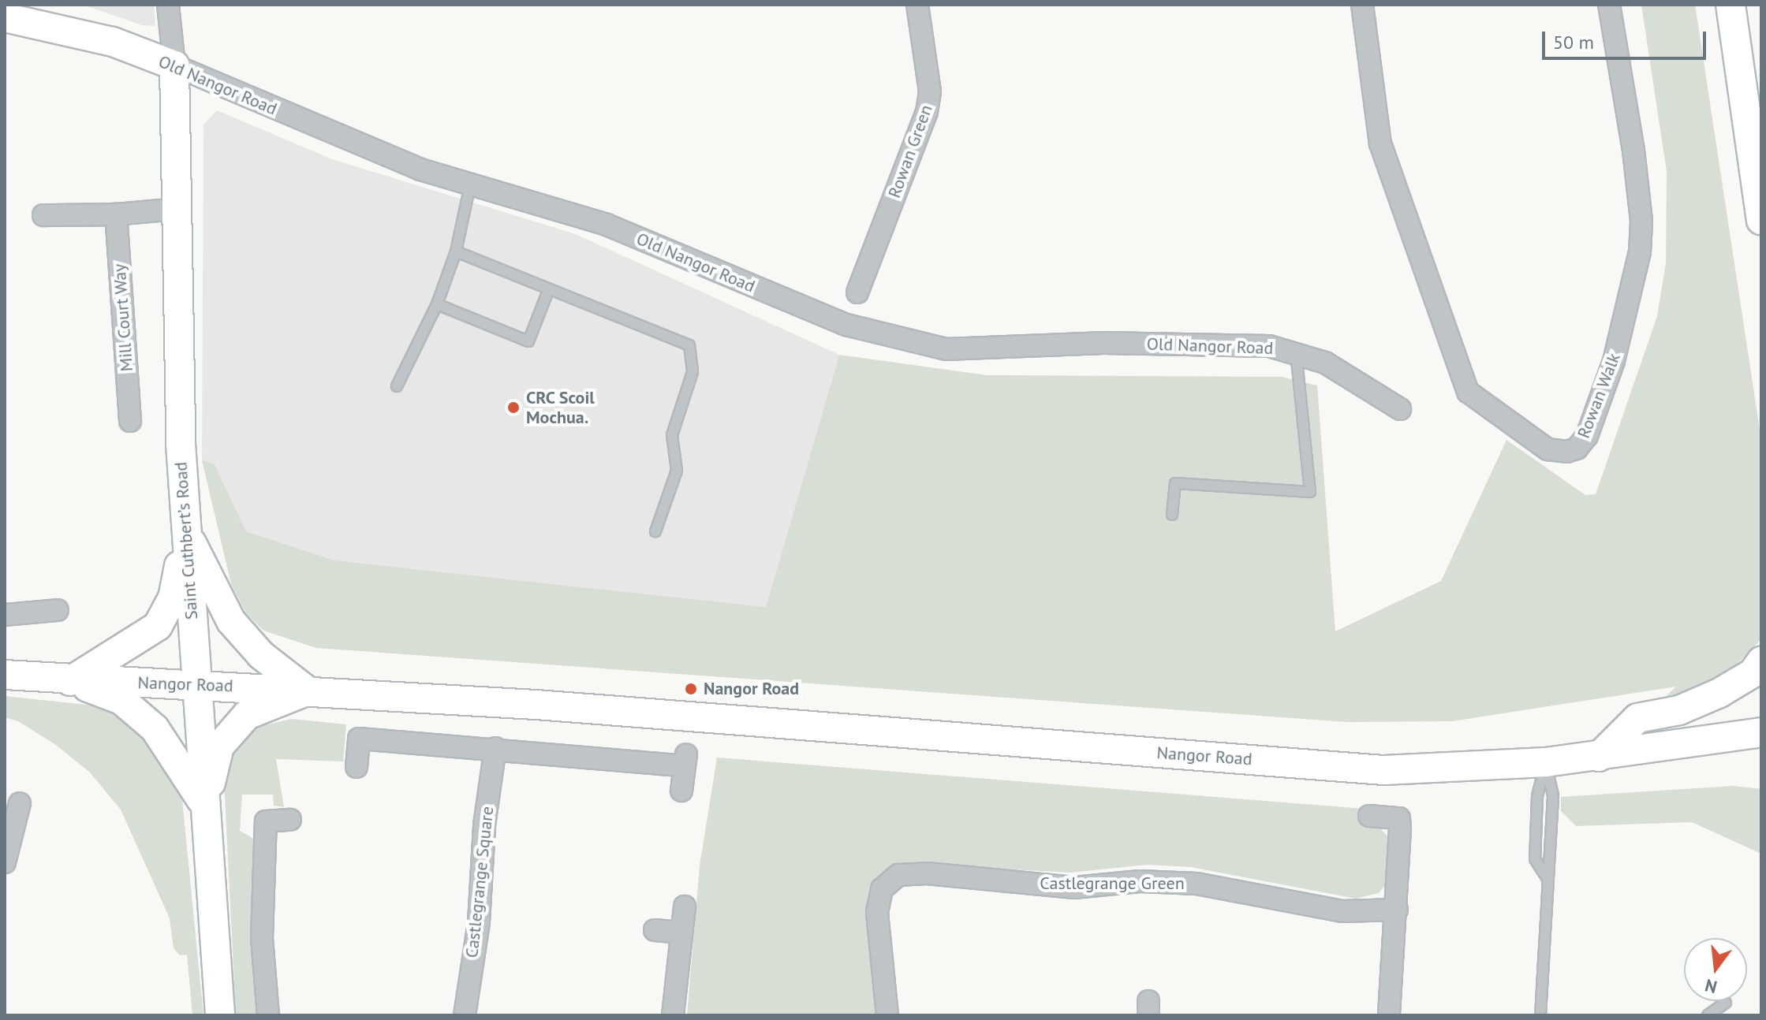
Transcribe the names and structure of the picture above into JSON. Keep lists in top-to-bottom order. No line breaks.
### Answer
{"streets":{"main road":["Old Nangor Road","Saint Cuthbert’s Road","Nangor Road"],"street":["Rowan Green","Mill Court Way","Rowan Walk","Castlegrange Square","Castlegrange Green"]},"crossings":[["Old Nangor Road","Saint Cuthbert’s Road"],["Saint Cuthbert’s Road","Nangor Road"]],"places":["CRC Scoil Mochua.","Nangor Road"],"scale_bar":"50 m","north":"bottom"}
